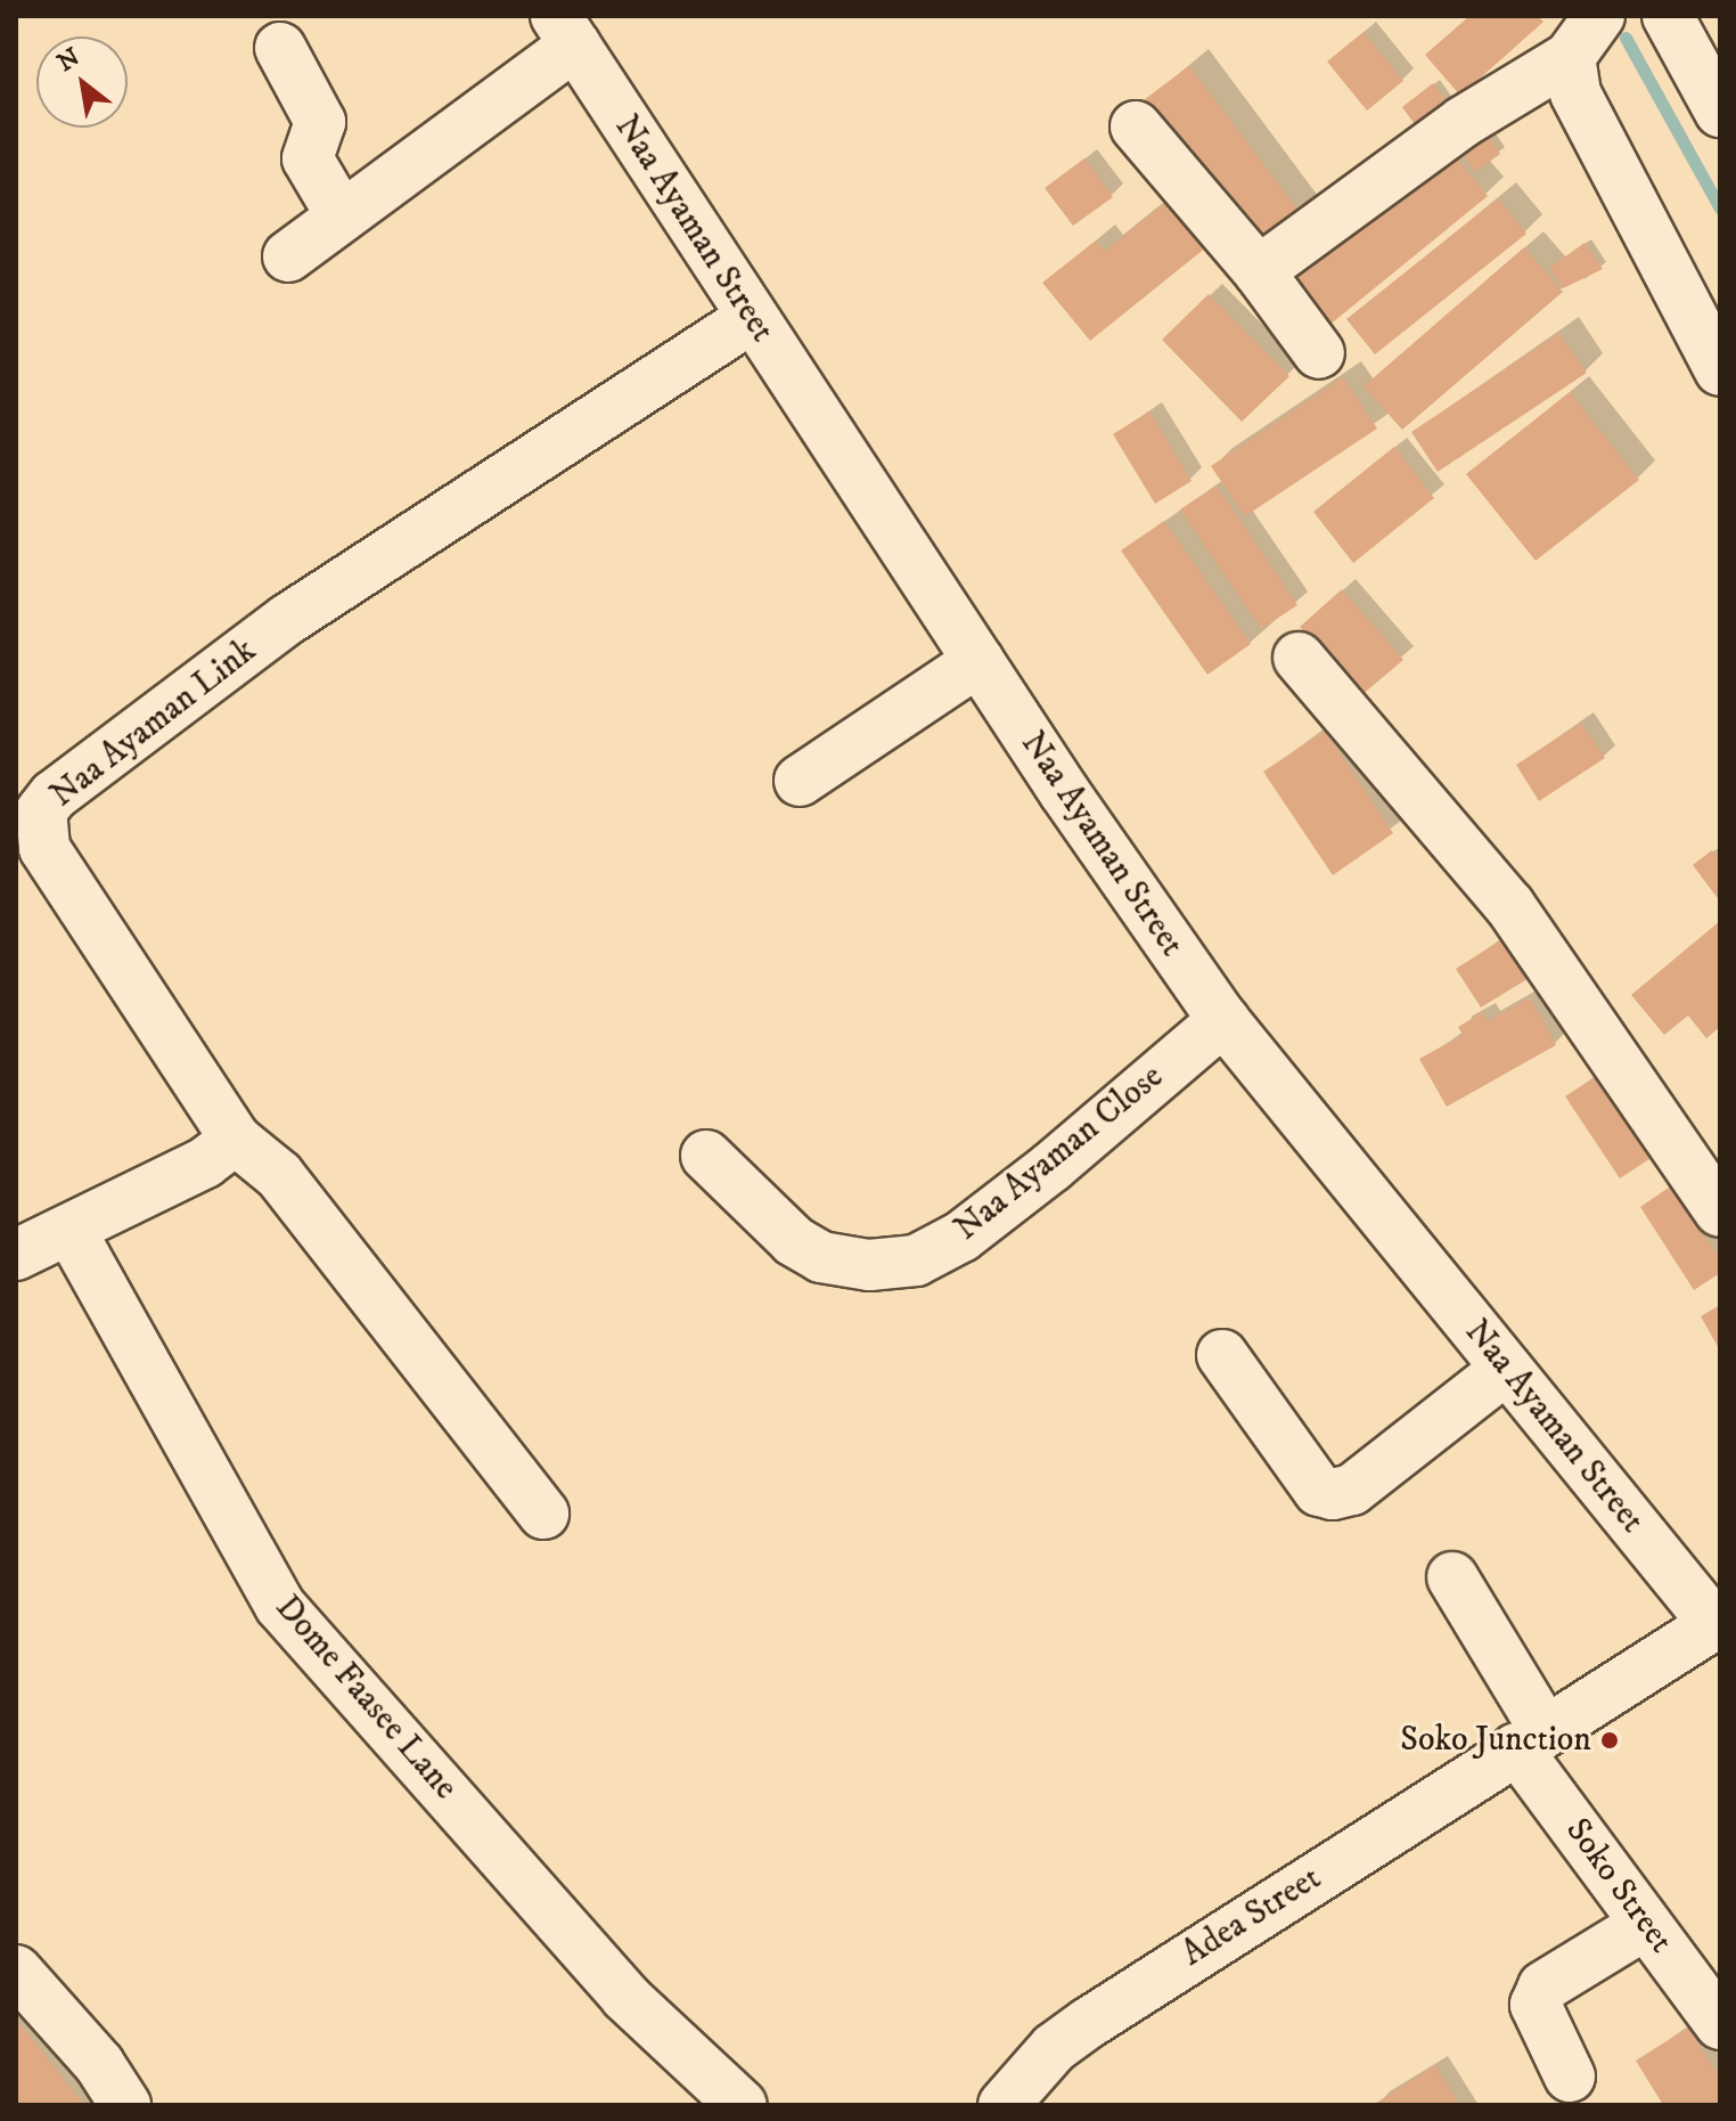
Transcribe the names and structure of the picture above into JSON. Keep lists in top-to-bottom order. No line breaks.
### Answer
{"streets":{"street":["Naa Ayaman Street","Naa Ayaman Link","Naa Ayaman Close","Dome Faasee Lane","Soko Street","Adea Street"]},"crossings":[["Naa Ayaman Street","Naa Ayaman Link"],["Naa Ayaman Street","Naa Ayaman Close"],["Naa Ayaman Street","Adea Street"],["Soko Street","Adea Street"]],"places":["Soko Junction"],"north":"top left"}
